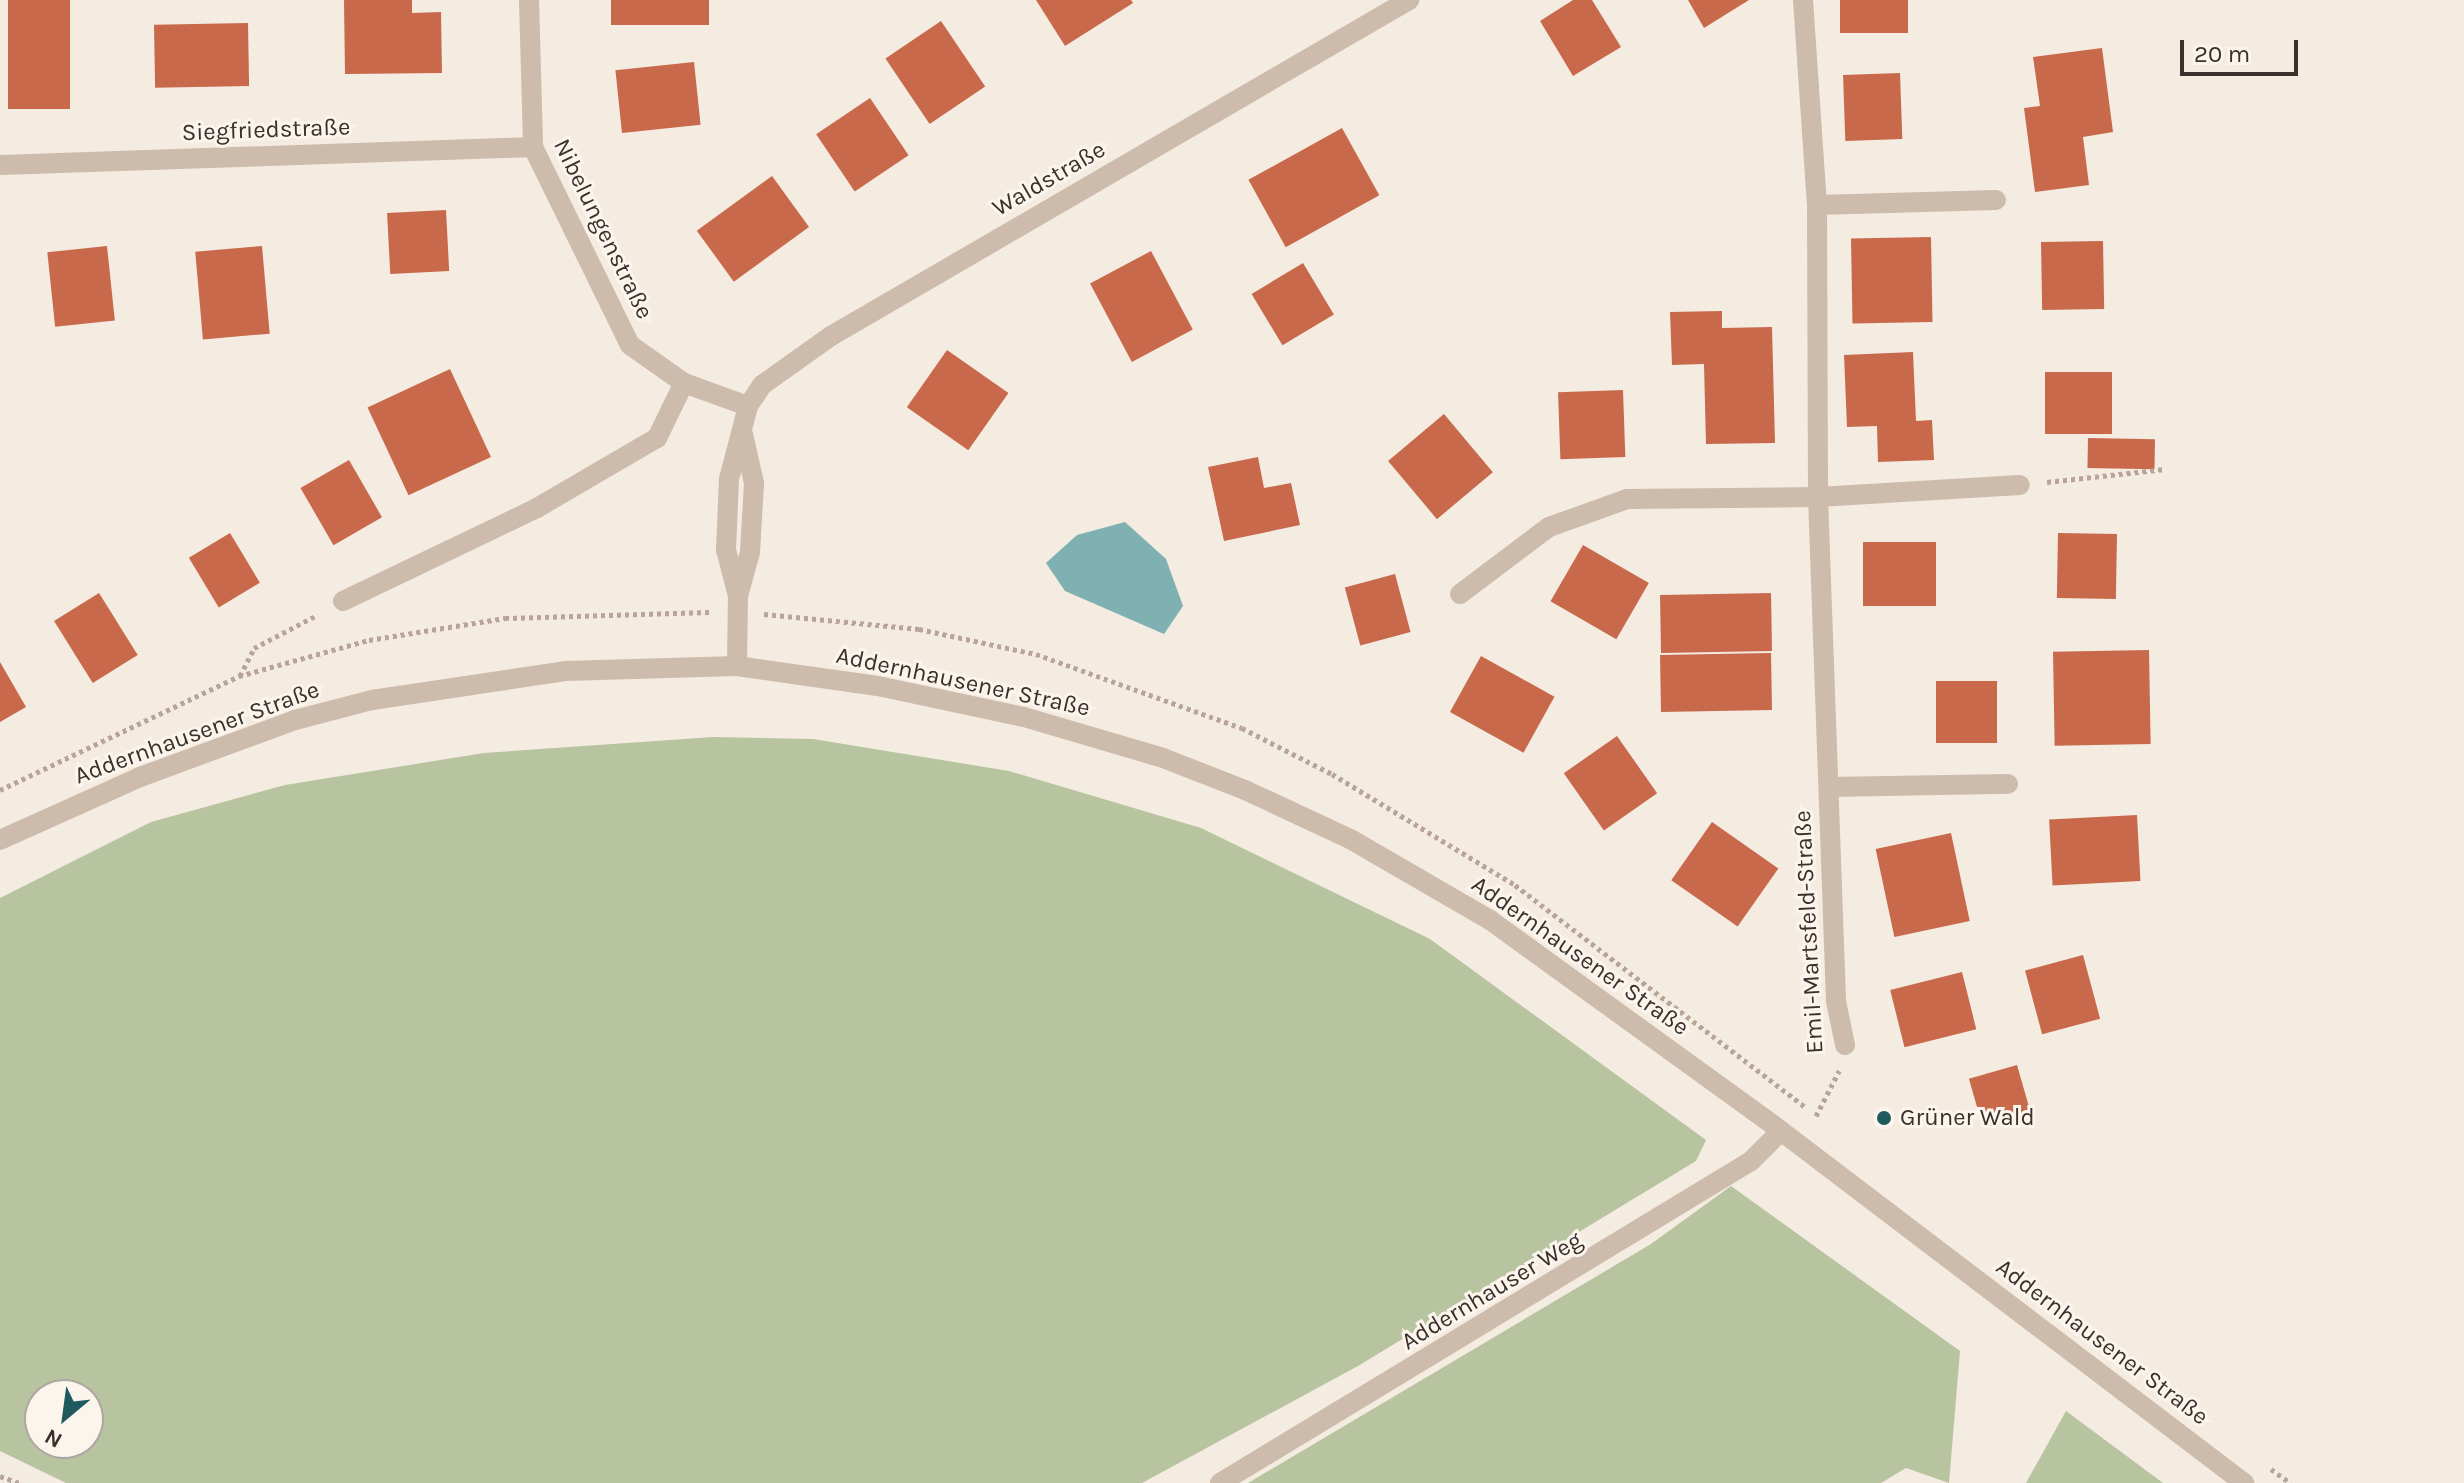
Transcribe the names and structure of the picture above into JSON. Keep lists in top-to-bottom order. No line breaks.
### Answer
{"streets":{"street":["Siegfriedstraße","Waldstraße","Nibelungenstraße","Addernhausener Straße","Emil-Martsfeld-Straße","Addernhauser Weg"]},"crossings":[["Siegfriedstraße","Nibelungenstraße"],["Waldstraße","Nibelungenstraße"],["Waldstraße","Addernhausener Straße"],["Addernhausener Straße","Addernhauser Weg"]],"places":["Grüner Wald"],"scale_bar":"20 m","north":"bottom left"}
